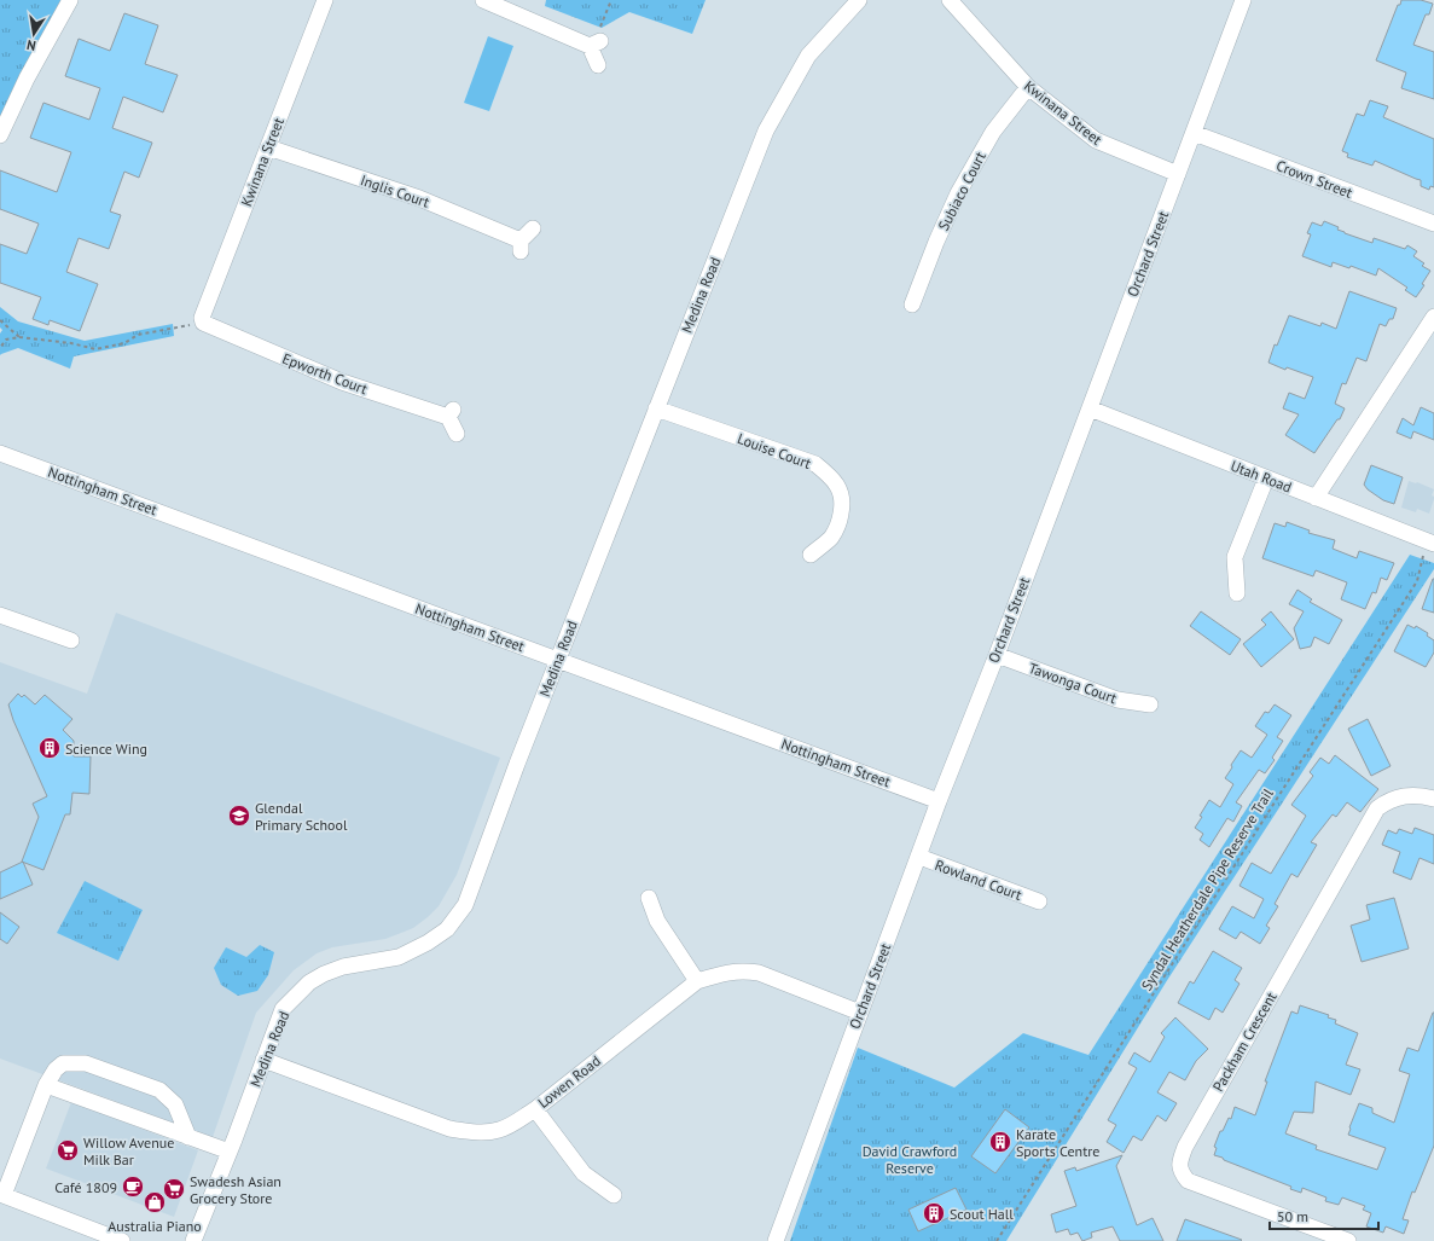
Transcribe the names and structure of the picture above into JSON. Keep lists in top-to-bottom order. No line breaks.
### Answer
{"streets":{"street":["Kwinana Street","Crown Street","Inglis Court","Subiaco Court","Orchard Street","Medina Road","Epworth Court","Louise Court","Utah Road","Nottingham Street","Tawonga Court","Rowland Court","Packham Crescent","Lowen Road"],"path":["Syndal Heatherdale Pipe Reserve Trail"]},"crossings":[["Kwinana Street","Inglis Court"],["Kwinana Street","Subiaco Court"],["Kwinana Street","Orchard Street"],["Kwinana Street","Epworth Court"],["Crown Street","Orchard Street"],["Orchard Street","Utah Road"],["Orchard Street","Nottingham Street"],["Orchard Street","Tawonga Court"],["Orchard Street","Rowland Court"],["Orchard Street","Lowen Road"],["Medina Road","Louise Court"],["Medina Road","Nottingham Street"],["Medina Road","Lowen Road"],["Utah Road","Syndal Heatherdale Pipe Reserve Trail"]],"parks":["David Crawford Reserve"],"places":{"building":["Science Wing","Karate Sports Centre","Scout Hall"],"school or university":["Glendal Primary School"],"supermarket":["Willow Avenue Milk Bar","Swadesh Asian Grocery Store"],"cafe":["Café 1809"],"shop":["Australia Piano"]},"scale_bar":"50 m","north":"bottom"}
